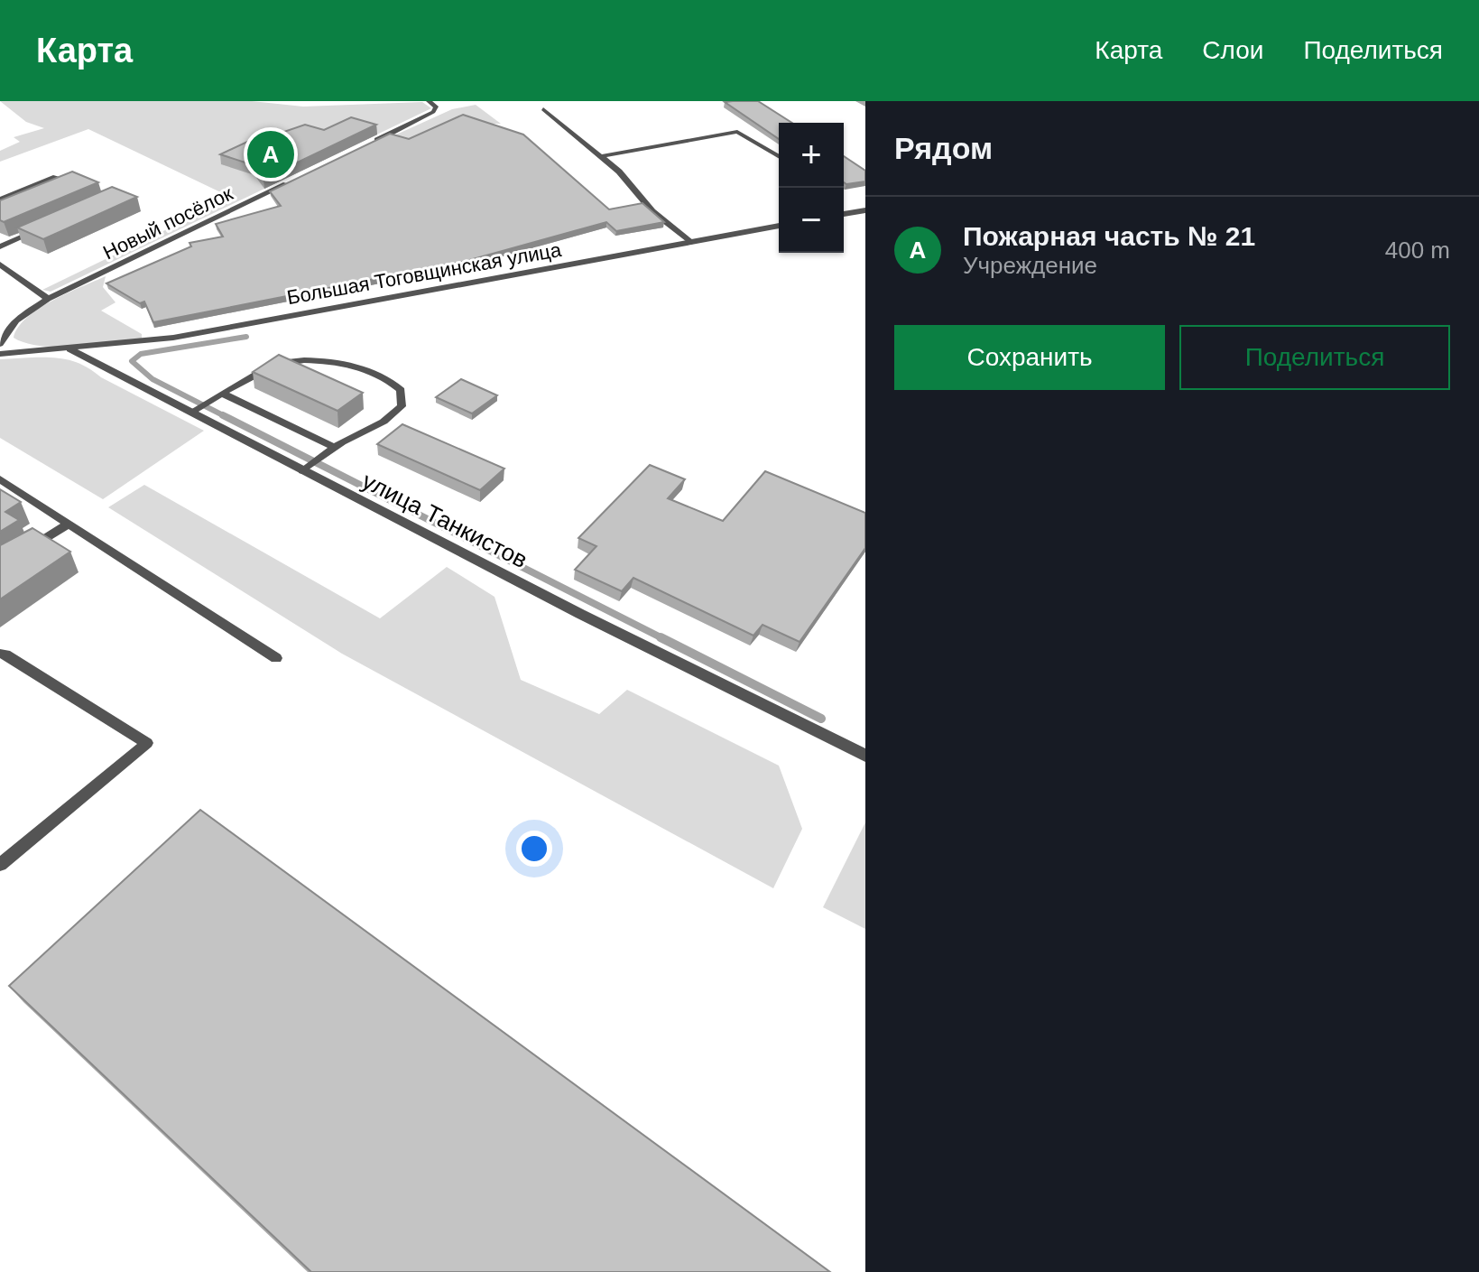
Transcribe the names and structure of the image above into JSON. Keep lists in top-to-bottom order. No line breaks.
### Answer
{"streets":{"street":["Большая Тоговщинская улица","улица Танкистов"],"lane":["Новый посёлок"]},"crossings":[["Большая Тоговщинская улица","улица Танкистов"]],"page":{"header":"Карта","nav":["Карта","Слои","Поделиться"],"heading":"Рядом","map_buttons":["+","−"],"pins":"A","list":[{"mark":"A","name":"Пожарная часть № 21","note":"Учреждение","value":"400 m"}],"buttons":["Сохранить","Поделиться"]}}
